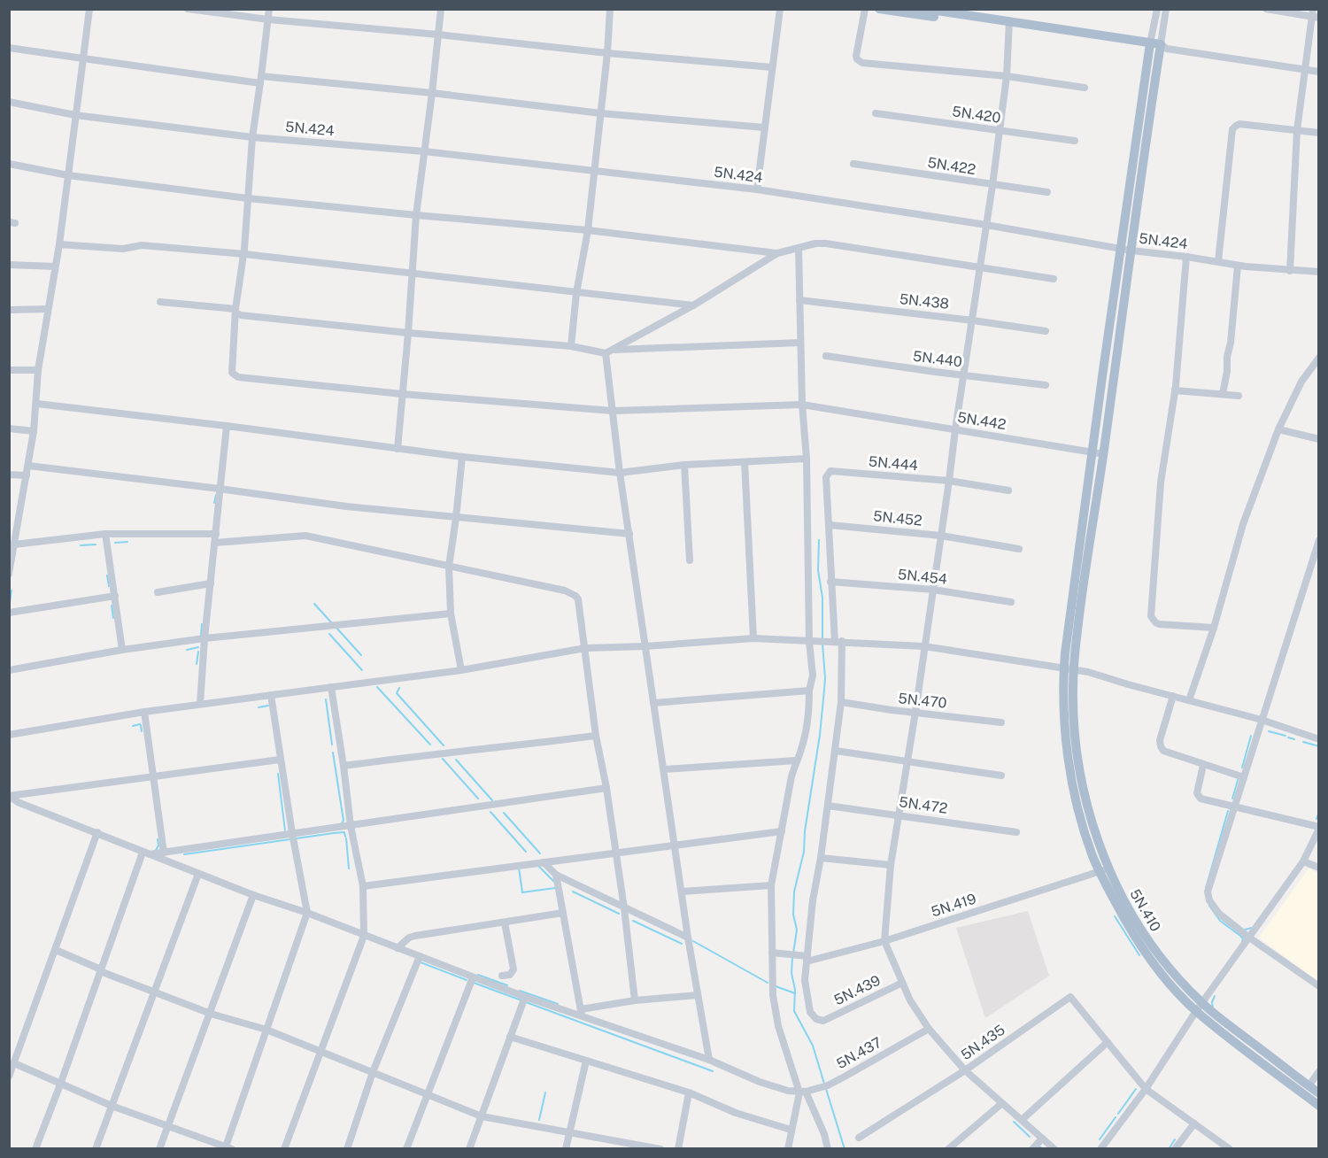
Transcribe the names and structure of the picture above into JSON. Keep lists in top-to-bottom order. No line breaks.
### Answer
{"streets":{"main road":["5N.410"],"street":["5N.420","5N.424","5N.422","5N.438","5N.440","5N.442","5N.444","5N.452","5N.454","5N.470","5N.472","5N.419","5N.439","5N.435","5N.437"]},"crossings":[["5N.444","5N.452"],["5N.419","5N.410"],["5N.419","5N.439"]]}
